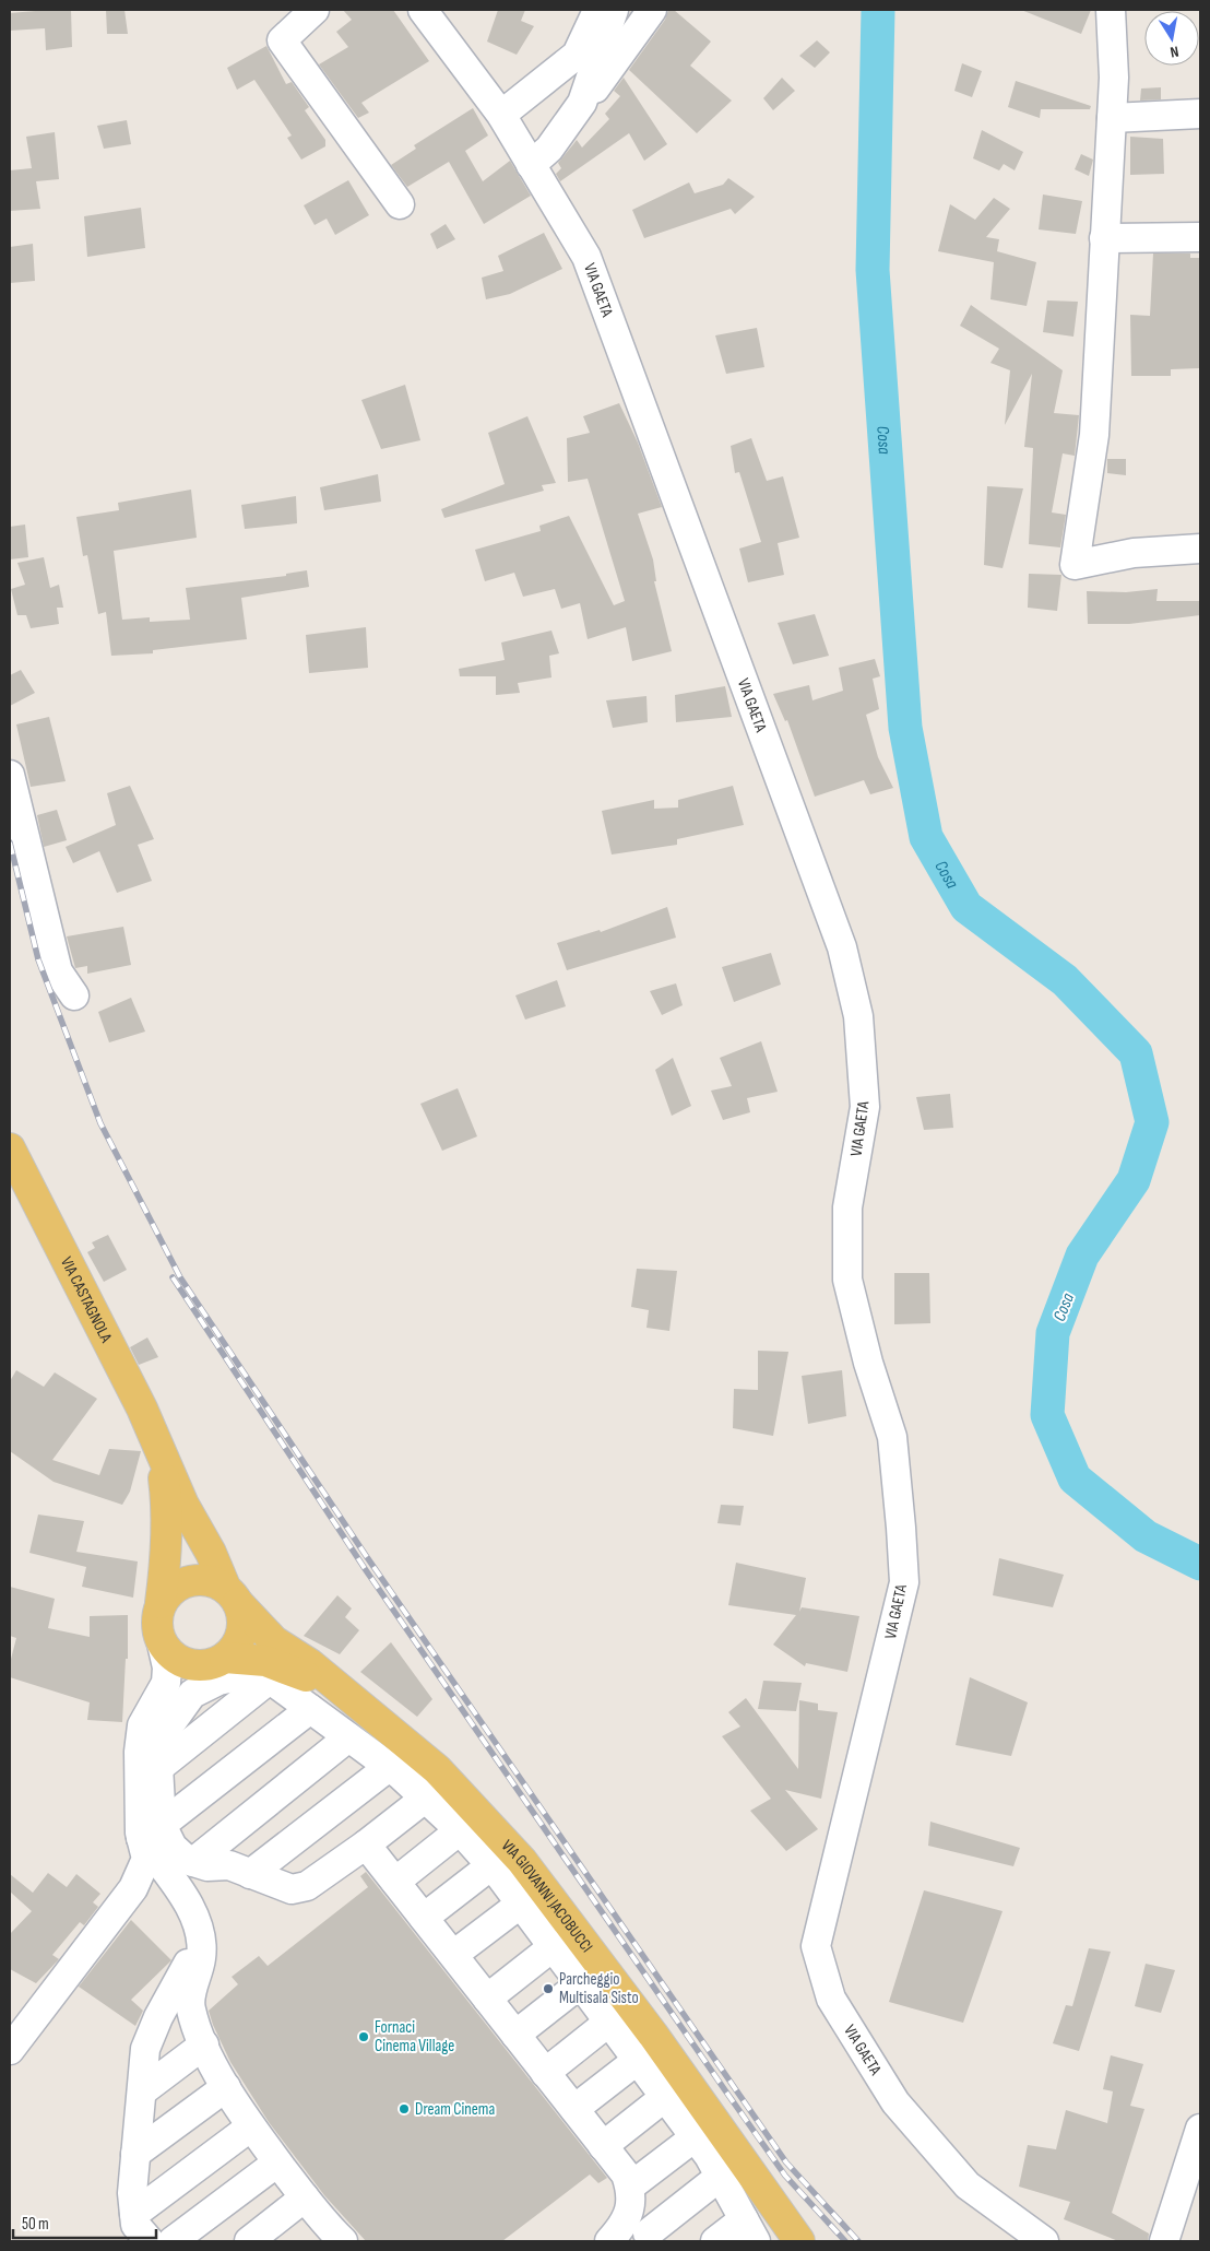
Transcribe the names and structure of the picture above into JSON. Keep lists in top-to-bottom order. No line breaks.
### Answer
{"streets":{"main road":["VIA CASTAGNOLA","VIA GIOVANNI JACOBUCCI"],"street":["VIA GAETA"]},"water":["Cosa"],"places":["Parcheggio Multisala Sisto","Fornaci Cinema Village","Dream Cinema"],"scale_bar":"50 m","north":"bottom"}
